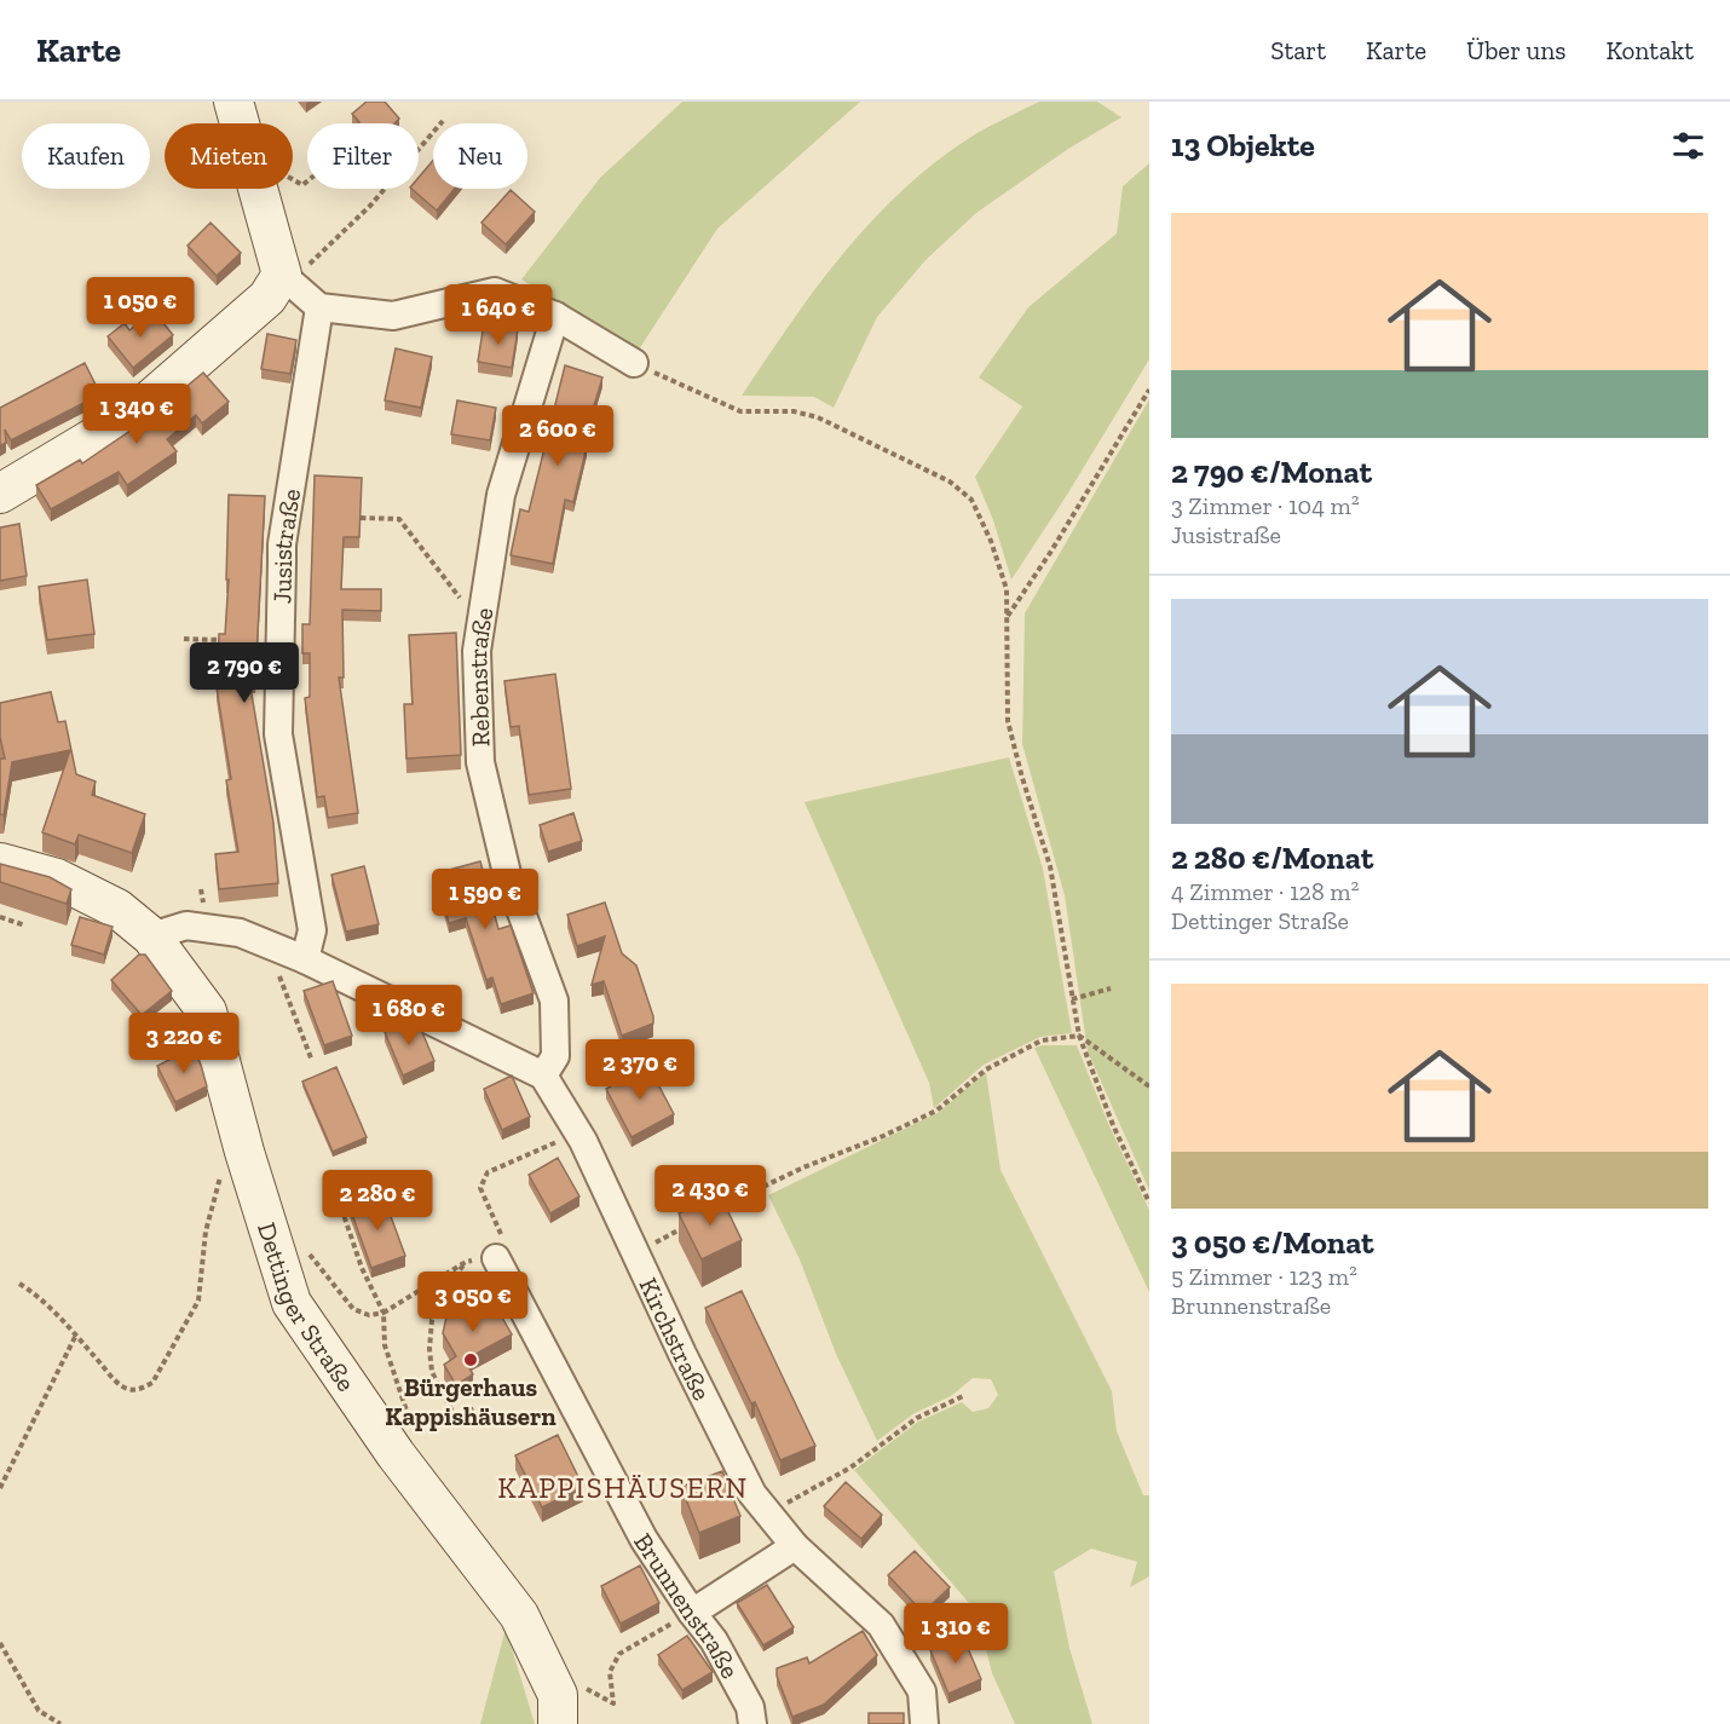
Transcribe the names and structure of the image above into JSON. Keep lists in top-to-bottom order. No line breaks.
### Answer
{"streets":{"street":["Jusistraße","Rebenstraße","Dettinger Straße","Kirchstraße","Brunnenstraße"]},"crossings":[["Rebenstraße","Kirchstraße"]],"districts":["KAPPISHÄUSERN"],"places":["Bürgerhaus Kappishäusern"],"page":{"header":"Karte","nav":["Start","Karte","Über uns","Kontakt"],"heading":"13 Objekte","chip":["Kaufen","Mieten","Filter","Neu"],"list":[{"name":"2 790 €/Monat","note":"3 Zimmer · 104 m² · Jusistraße"},{"name":"2 280 €/Monat","note":"4 Zimmer · 128 m² · Dettinger Straße"},{"name":"3 050 €/Monat","note":"5 Zimmer · 123 m² · Brunnenstraße"}],"price":["1 050 €","1 640 €","1 340 €","2 600 €","2 790 €","1 590 €","1 680 €","3 220 €","2 370 €","2 430 €","2 280 €","3 050 €","1 310 €"]}}
